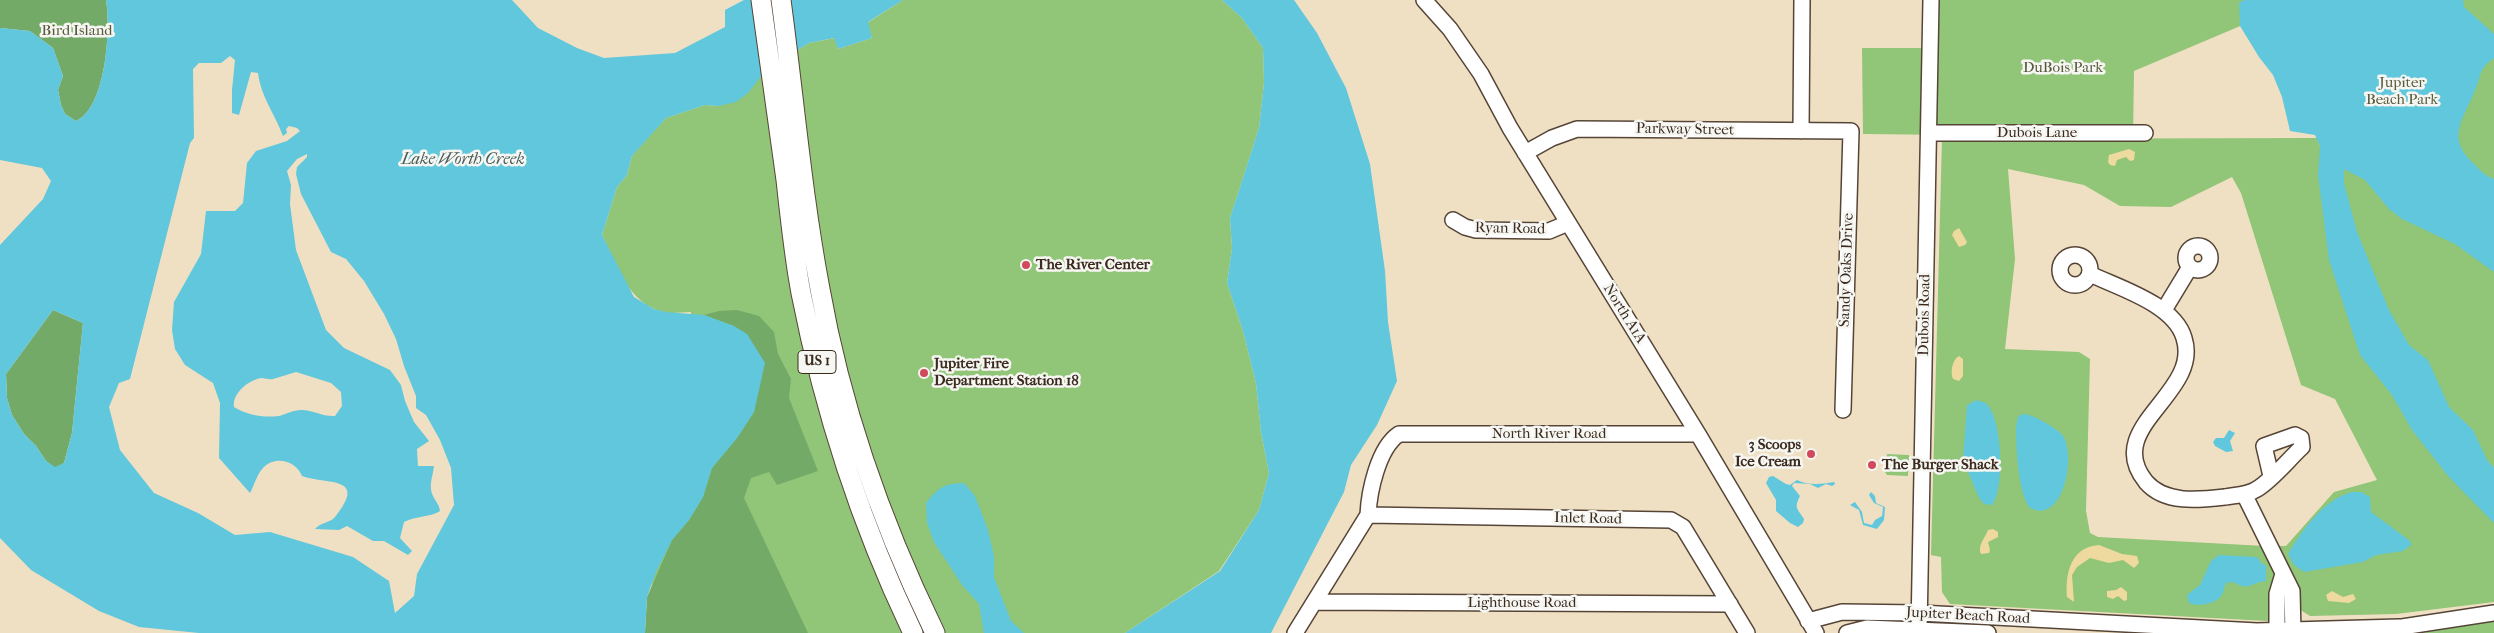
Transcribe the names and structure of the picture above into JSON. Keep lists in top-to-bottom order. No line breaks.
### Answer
{"streets":{"main road":["US 1"],"street":["Parkway Street","Dubois Lane","Ryan Road","Sandy Oaks Drive","North A1A","Dubois Road","North River Road","Inlet Road","Lighthouse Road","Jupiter Beach Road"]},"crossings":[["Parkway Street","Sandy Oaks Drive"],["Parkway Street","North A1A"],["Dubois Lane","Dubois Road"],["Ryan Road","North A1A"],["North A1A","North River Road"],["North A1A","Jupiter Beach Road"],["Dubois Road","Jupiter Beach Road"],["North River Road","Inlet Road"],["Inlet Road","Lighthouse Road"]],"water":["Lake Worth Creek"],"parks":["Bird Island","DuBois Park","Jupiter Beach Park"],"places":["The River Center","Jupiter Fire Department Station 18","3 Scoops Ice Cream","The Burger Shack"]}
